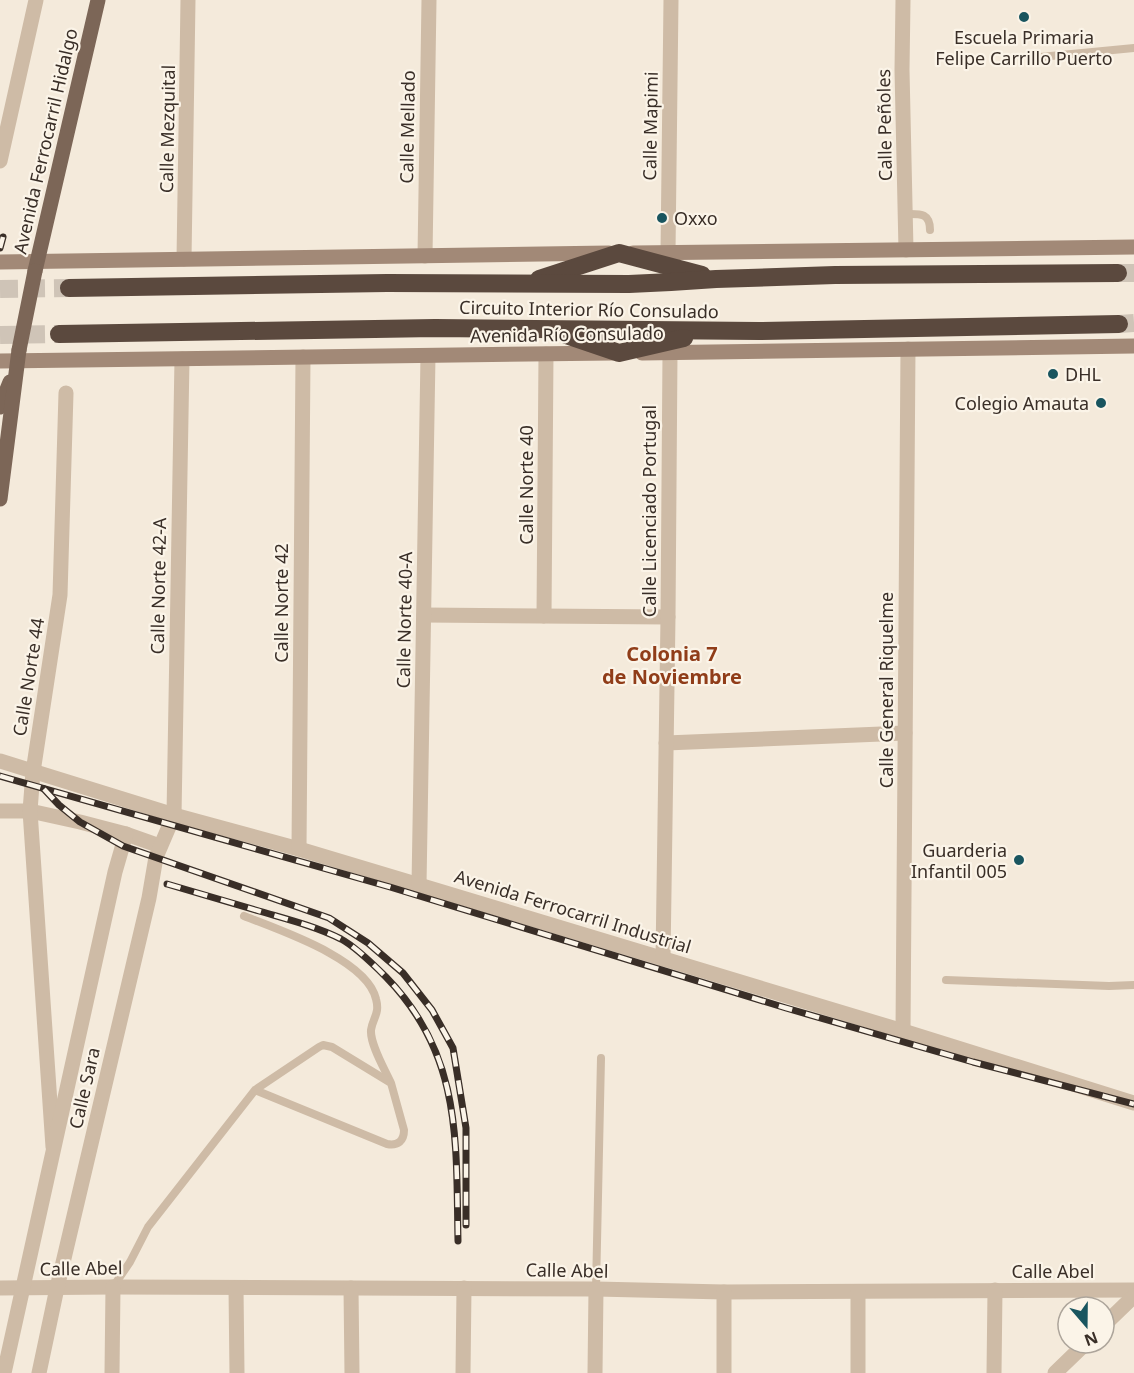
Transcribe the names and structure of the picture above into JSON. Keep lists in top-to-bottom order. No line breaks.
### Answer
{"streets":{"highway":["Circuito Interior Río Consulado"],"main road":["Avenida Ferrocarril Hidalgo","Avenida Río Consulado"],"street":["Calle Peñoles","Calle Mapimi","Calle Mellado","Calle Mezquital","Calle Norte 40","Calle Licenciado Portugal","Calle Norte 42-A","Calle Norte 42","Calle Norte 40-A","Calle Norte 44","Calle General Riquelme","Avenida Ferrocarril Industrial","Calle Sara","Calle Abel"]},"crossings":[["Avenida Ferrocarril Hidalgo","Avenida Río Consulado"],["Avenida Río Consulado","Calle Norte 40"],["Avenida Río Consulado","Calle Licenciado Portugal"],["Avenida Río Consulado","Calle Norte 42-A"],["Avenida Río Consulado","Calle Norte 42"],["Avenida Río Consulado","Calle Norte 40-A"],["Avenida Río Consulado","Calle General Riquelme"],["Calle Licenciado Portugal","Avenida Ferrocarril Industrial"],["Calle Norte 42-A","Avenida Ferrocarril Industrial"],["Calle Norte 42-A","Calle Sara"],["Calle Norte 42","Avenida Ferrocarril Industrial"],["Calle Norte 40-A","Avenida Ferrocarril Industrial"],["Calle Norte 44","Avenida Ferrocarril Industrial"],["Calle Norte 44","Calle Sara"],["Calle General Riquelme","Avenida Ferrocarril Industrial"],["Avenida Ferrocarril Industrial","Calle Sara"],["Calle Sara","Calle Abel"]],"districts":["Colonia 7 de Noviembre"],"places":["Escuela Primaria Felipe Carrillo Puerto","Oxxo","DHL","Colegio Amauta","Guarderia Infantil 005"],"north":"bottom"}
